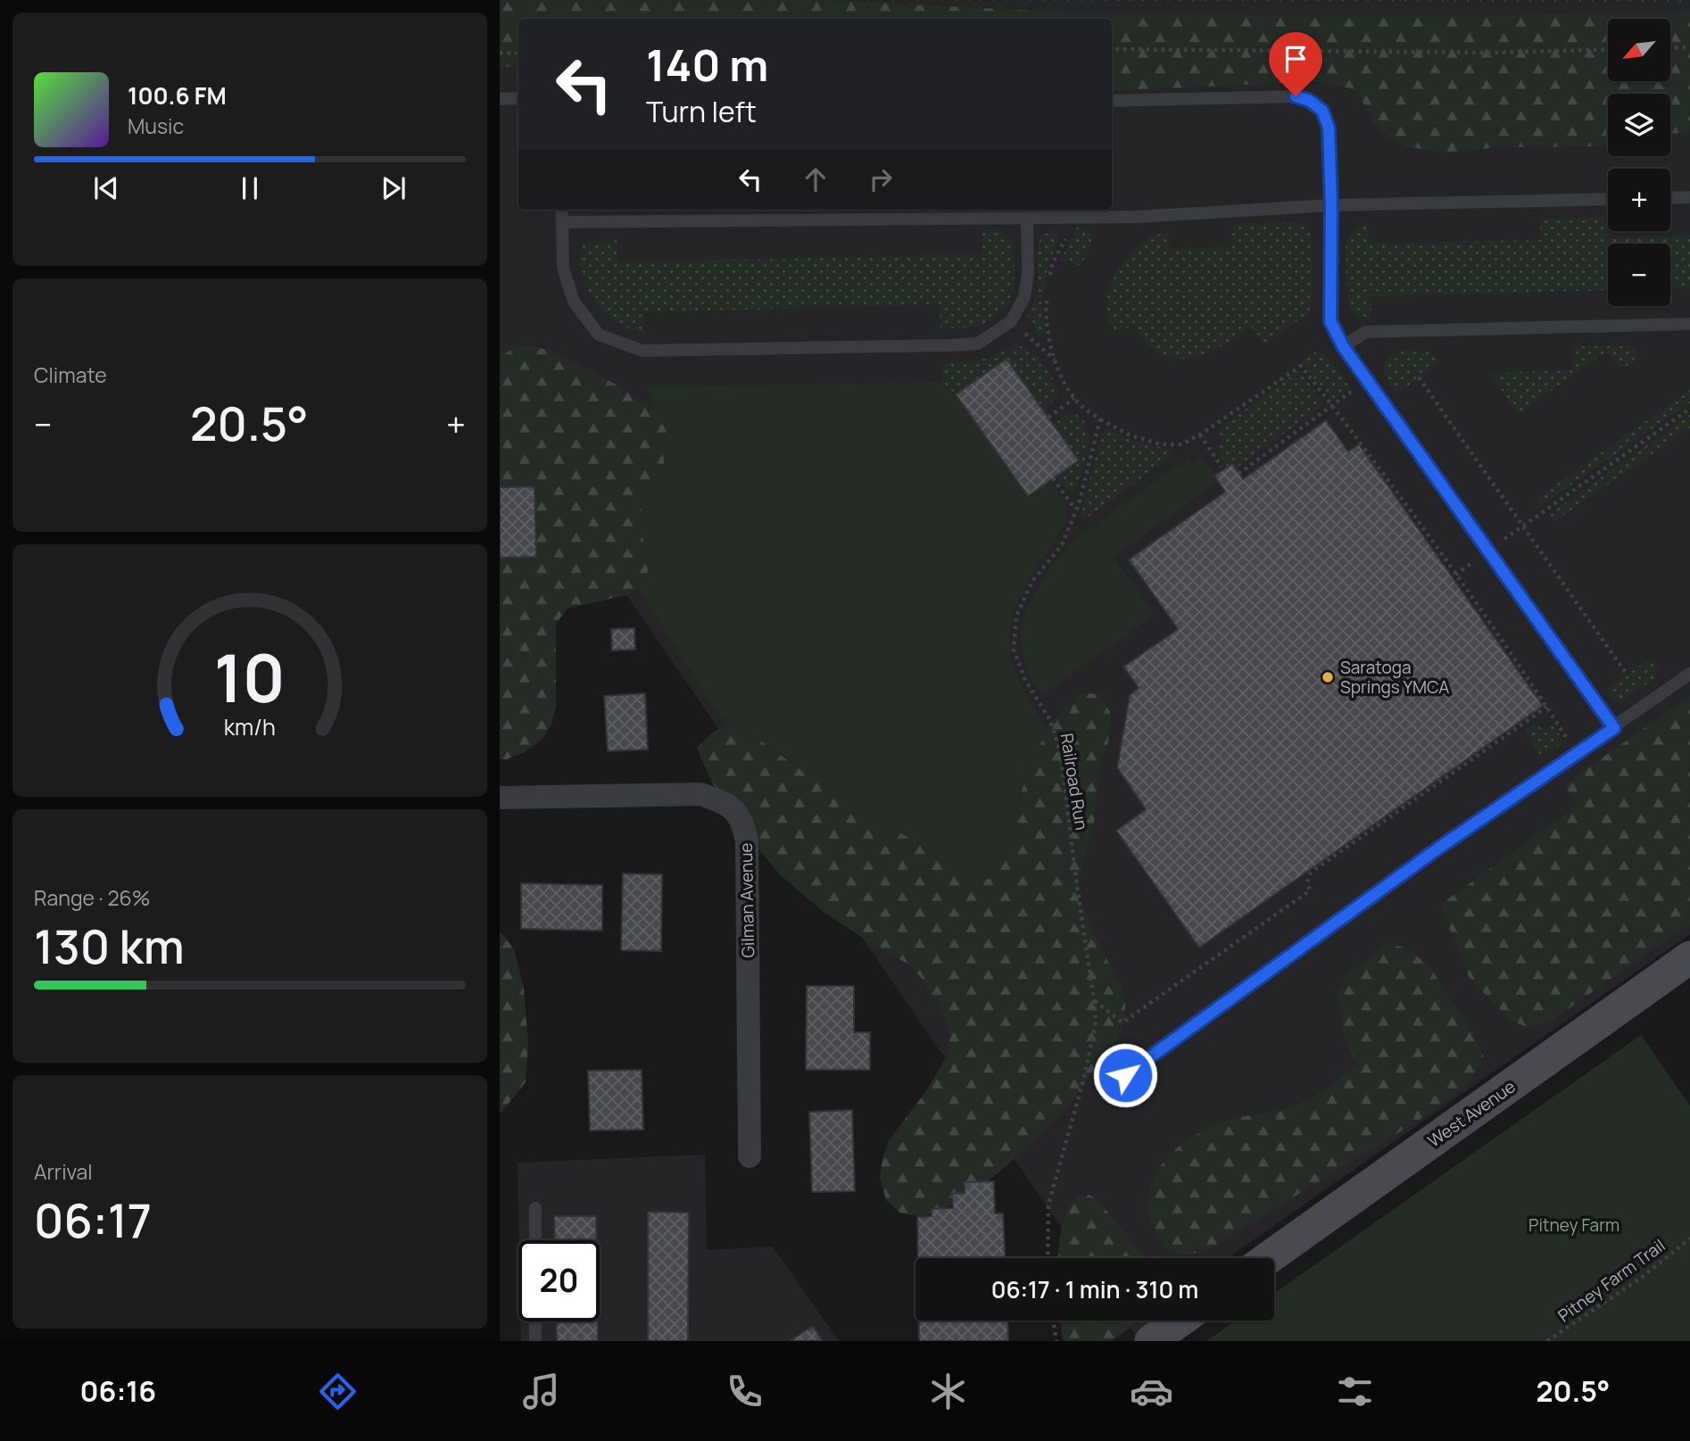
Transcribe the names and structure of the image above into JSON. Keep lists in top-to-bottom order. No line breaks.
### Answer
{"streets":{"street":["Gilman Avenue","West Avenue"],"path":["Railroad Run","Pitney Farm Trail"]},"parks":["Pitney Farm"],"places":["Saratoga Springs YMCA"],"north":"bottom left","page":{"map_buttons":["+","−"],"turn":["140 m","Turn left"],"song":["100.6 FM","Music"],"tile":["Climate",["Range · 26%","130 km"],["Arrival","06:17"]],"heat":["−","20.5°","+"],"limit":"20","trip":"06:17 · 1 min · 310 m","tabs":["06:16","20.5°"],"gauge":["10","km/h"]}}
